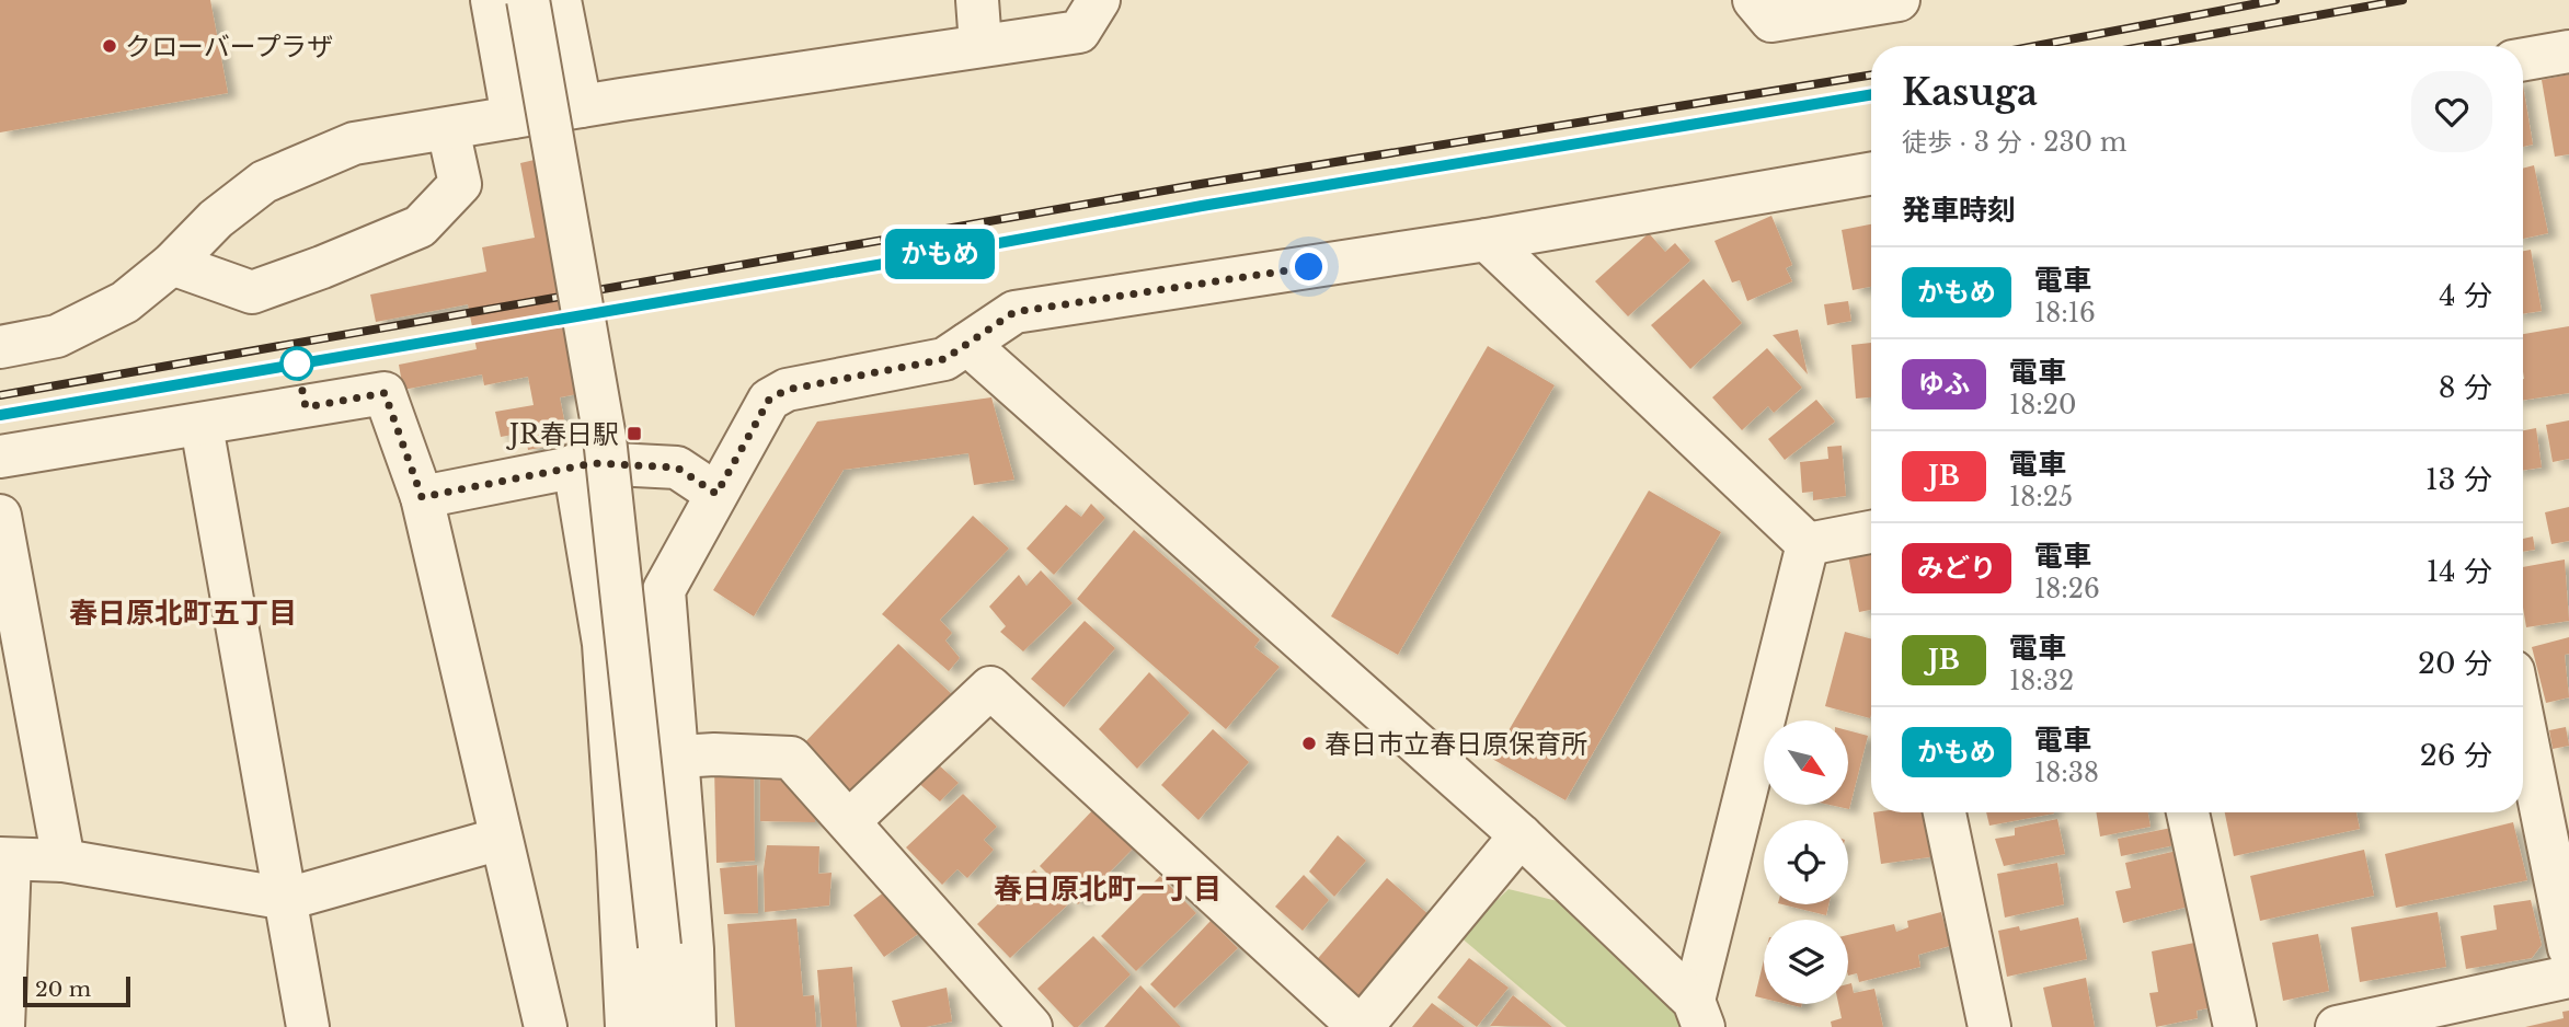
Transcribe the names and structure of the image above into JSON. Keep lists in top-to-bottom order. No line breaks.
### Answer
{"districts":["春日原北町五丁目","春日原北町一丁目"],"places":{"other":["クローバープラザ","春日市立春日原保育所"],"transit":["JR春日駅"]},"scale_bar":"20 m","north":"bottom right","page":{"on_map":"かもめ","heading":[["Kasuga","徒歩 · 3 分 · 230 m"],"発車時刻"],"list":[{"mark":"かもめ","name":"電車","note":"18:16","value":"4 分"},{"mark":"ゆふ","name":"電車","note":"18:20","value":"8 分"},{"mark":"JB","name":"電車","note":"18:25","value":"13 分"},{"mark":"みどり","name":"電車","note":"18:26","value":"14 分"},{"mark":"JB","name":"電車","note":"18:32","value":"20 分"},{"mark":"かもめ","name":"電車","note":"18:38","value":"26 分"}],"scale":"20 m"}}
